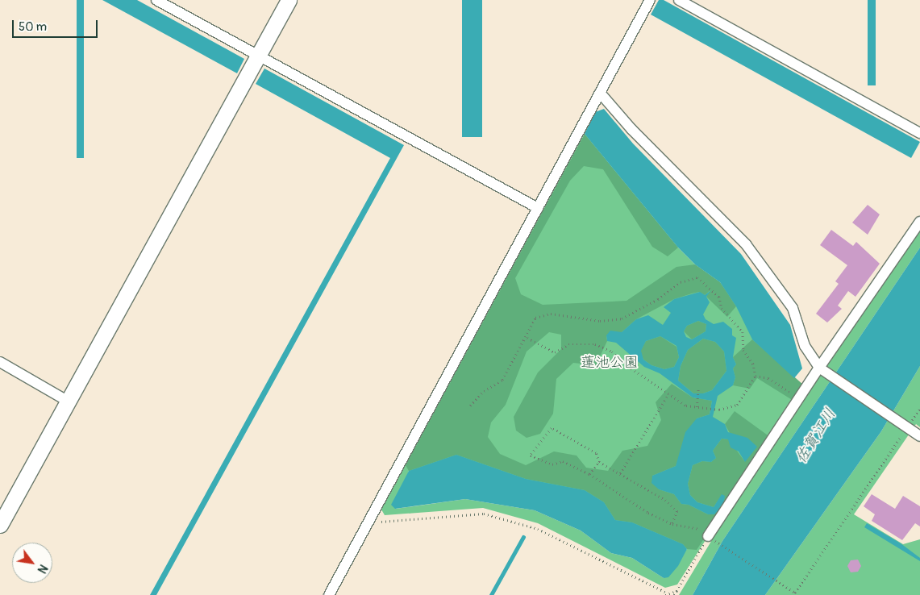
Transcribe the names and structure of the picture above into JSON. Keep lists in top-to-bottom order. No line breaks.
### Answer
{"water":["佐賀江川"],"parks":["蓮池公園"],"scale_bar":"50 m","north":"bottom right"}
